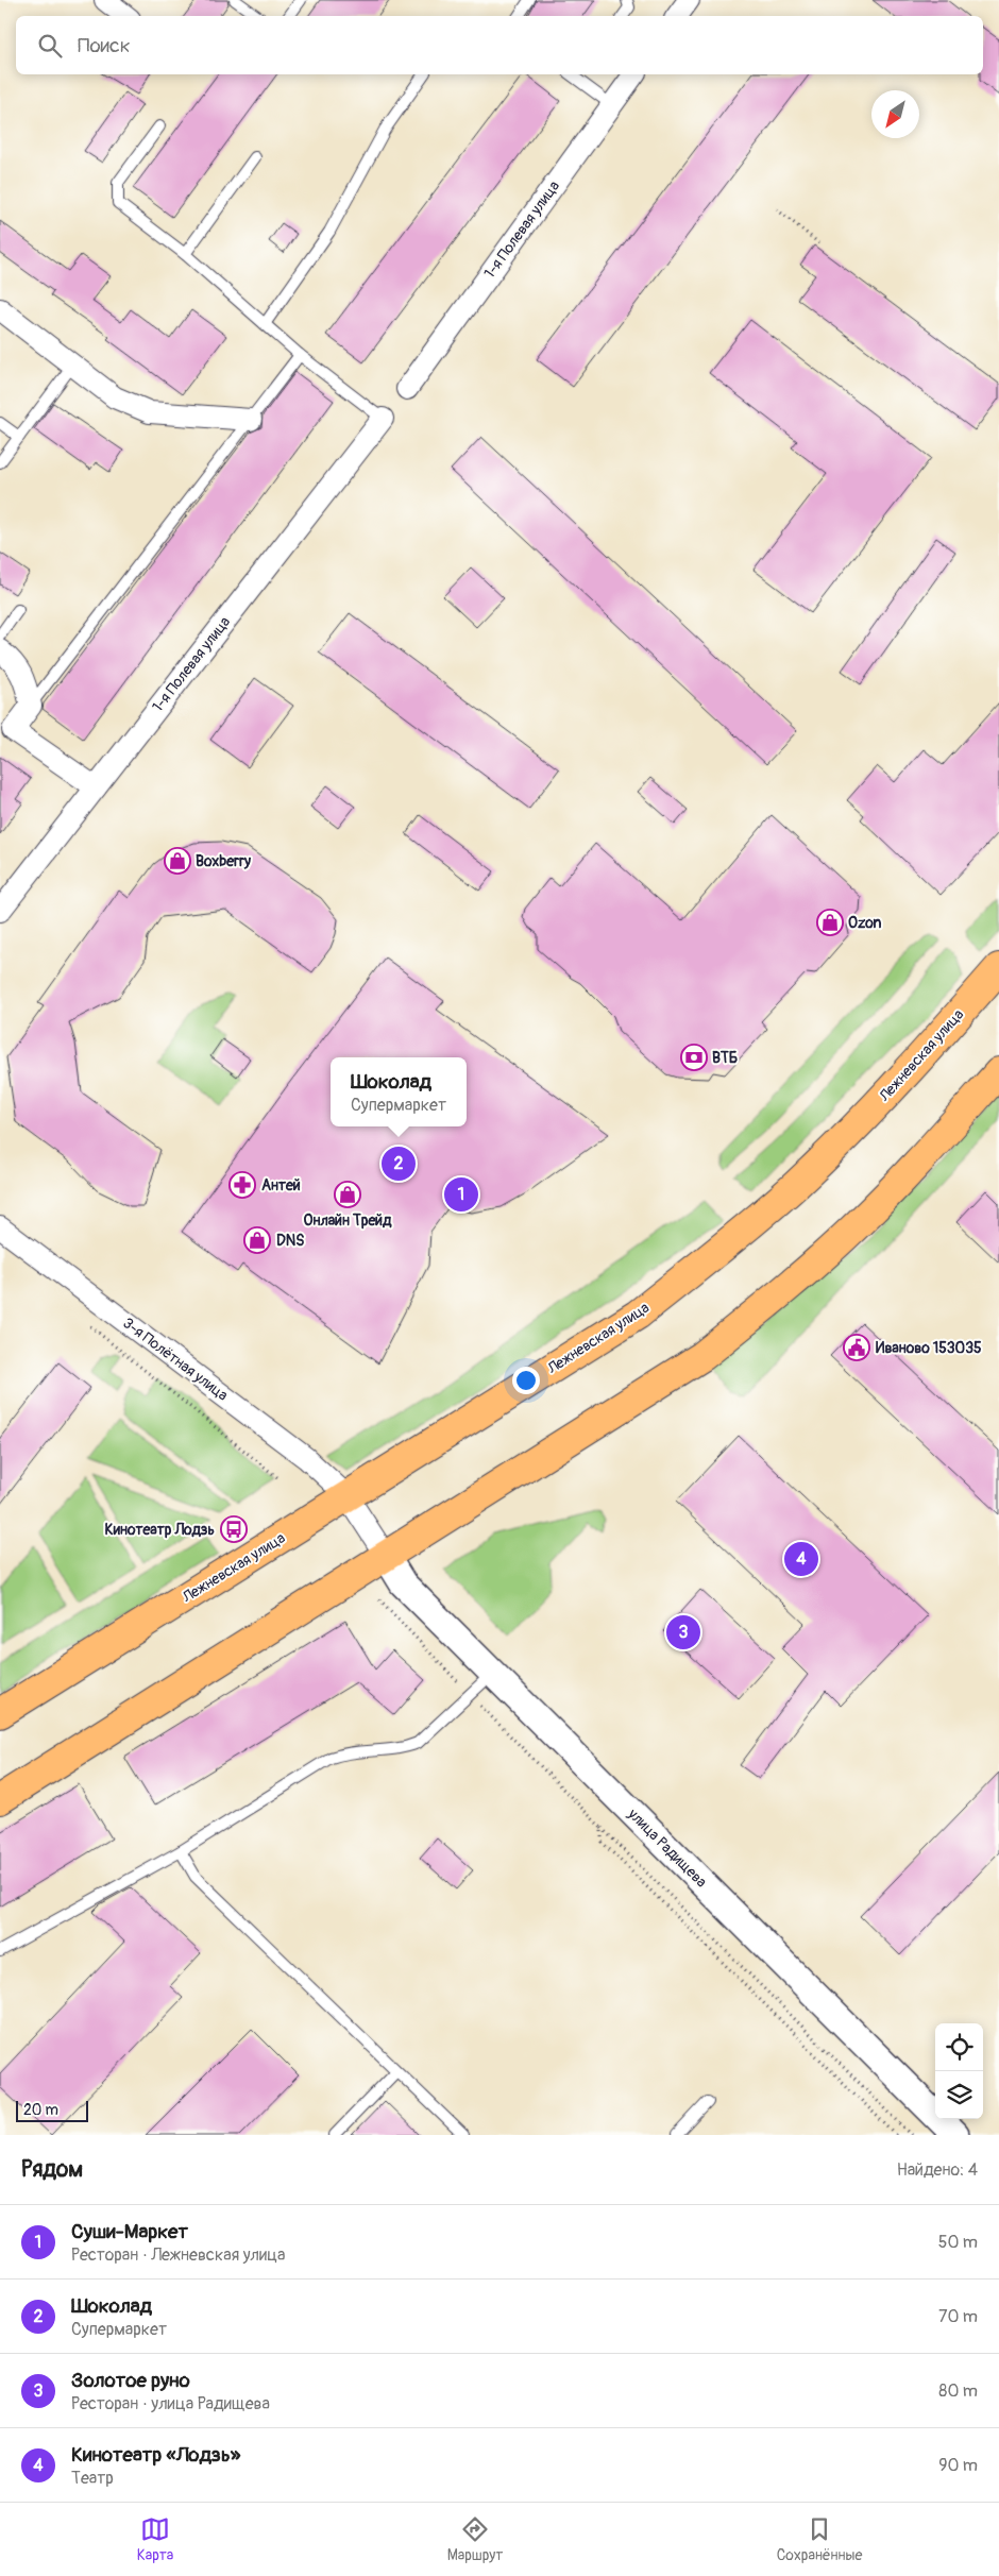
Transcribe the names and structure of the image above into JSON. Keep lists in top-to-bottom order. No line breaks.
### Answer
{"streets":{"highway":["Лежневская улица"],"street":["1-я Полевая улица","3-я Полётная улица","улица Радищева"]},"crossings":[["Лежневская улица","3-я Полётная улица"],["3-я Полётная улица","улица Радищева"]],"places":{"shop":["Boxberry","Ozon","Онлайн Трейд","DNS"],"bank":["ВТБ"],"pharmacy":["Антей"],"public building":["Иваново 153035"],"bus stop":["Кинотеатр Лодзь"]},"scale_bar":"20 m","north":"bottom left","page":{"search":"Поиск","popup":["Шоколад","Супермаркет"],"pins":["2","1","4","3"],"scale":"20 m","heading":["Рядом","Найдено: 4"],"list":[{"mark":"1","name":"Суши-Маркет","note":"Ресторан · Лежневская улица","value":"50 m"},{"mark":"2","name":"Шоколад","note":"Супермаркет","value":"70 m"},{"mark":"3","name":"Золотое руно","note":"Ресторан · улица Радищева","value":"80 m"},{"mark":"4","name":"Кинотеатр «Лодзь»","note":"Театр","value":"90 m"}],"nav":["Карта","Маршрут","Сохранённые"]}}
